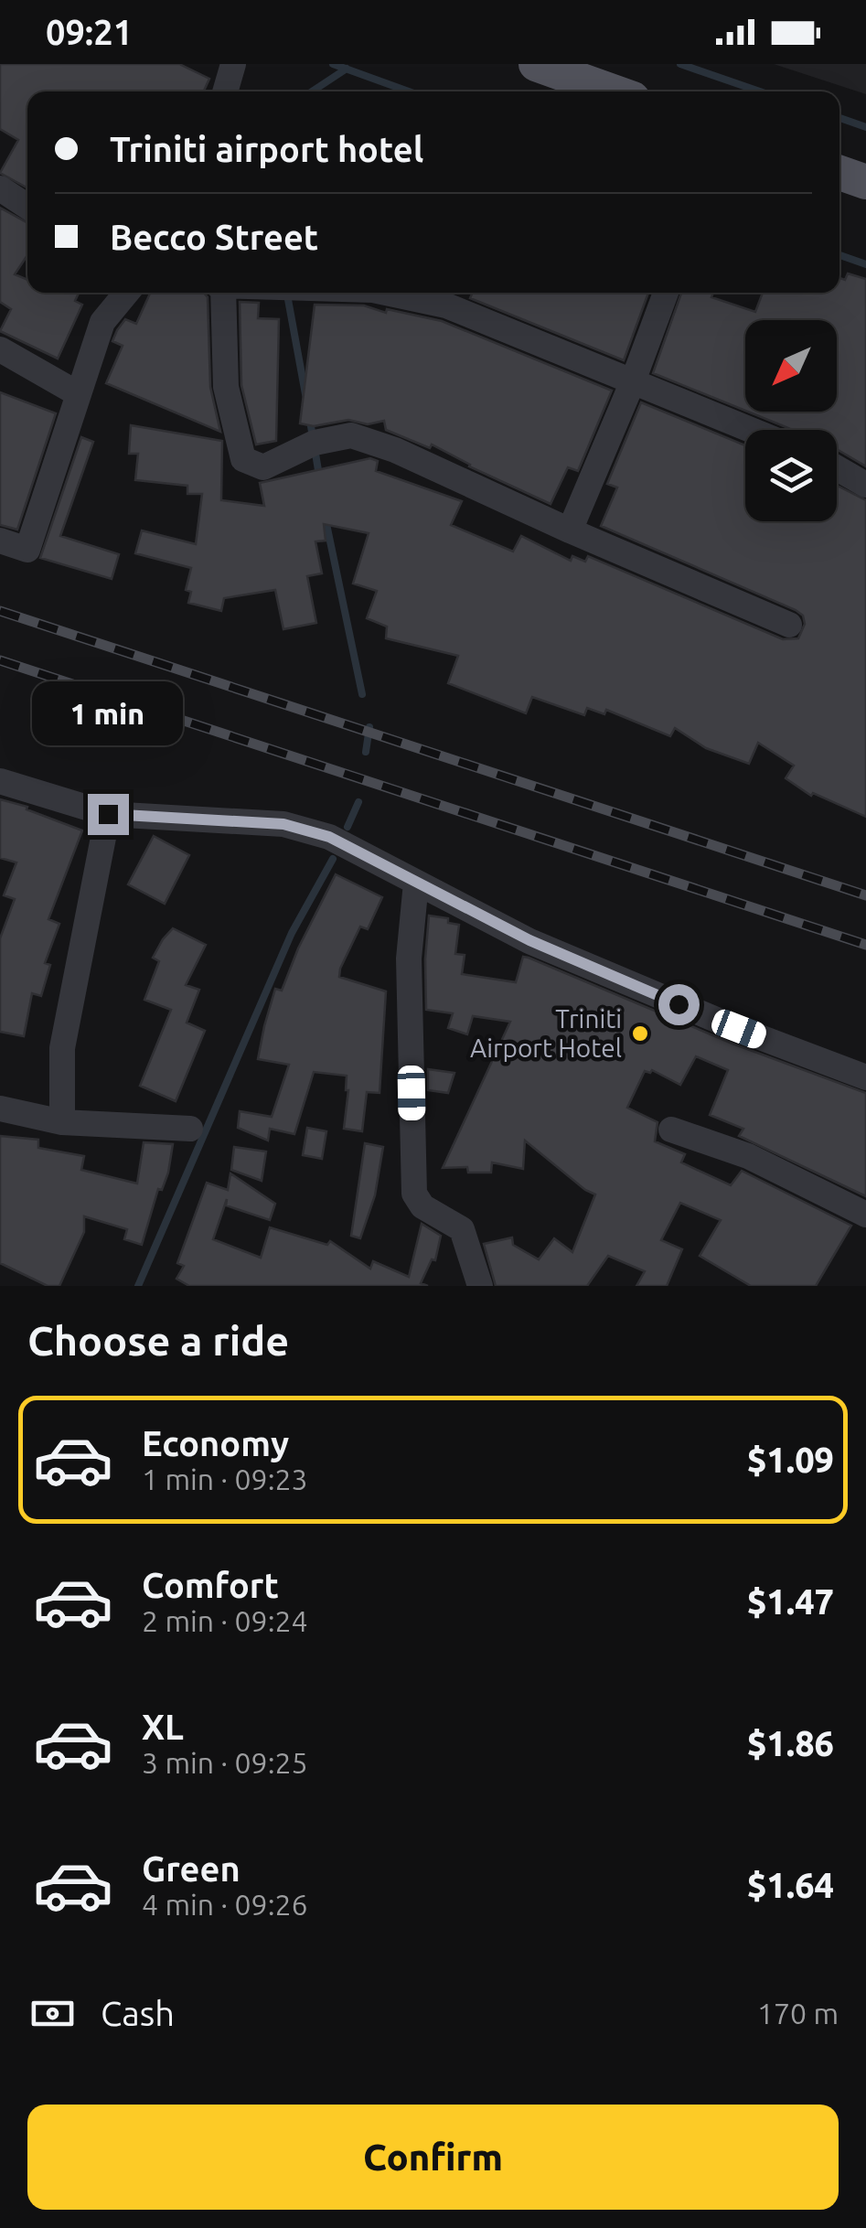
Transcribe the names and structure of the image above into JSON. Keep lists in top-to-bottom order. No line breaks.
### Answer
{"places":["Triniti Airport Hotel"],"north":"bottom left","page":{"status":"09:21","banner":["Triniti airport hotel","Becco Street"],"bubble":"1 min","heading":"Choose a ride","list":[{"name":"Economy","note":"1 min · 09:23","value":"$1.09"},{"name":"Comfort","note":"2 min · 09:24","value":"$1.47"},{"name":"XL","note":"3 min · 09:25","value":"$1.86"},{"name":"Green","note":"4 min · 09:26","value":"$1.64"}],"pay":["Cash","170 m"],"buttons":"Confirm"}}
